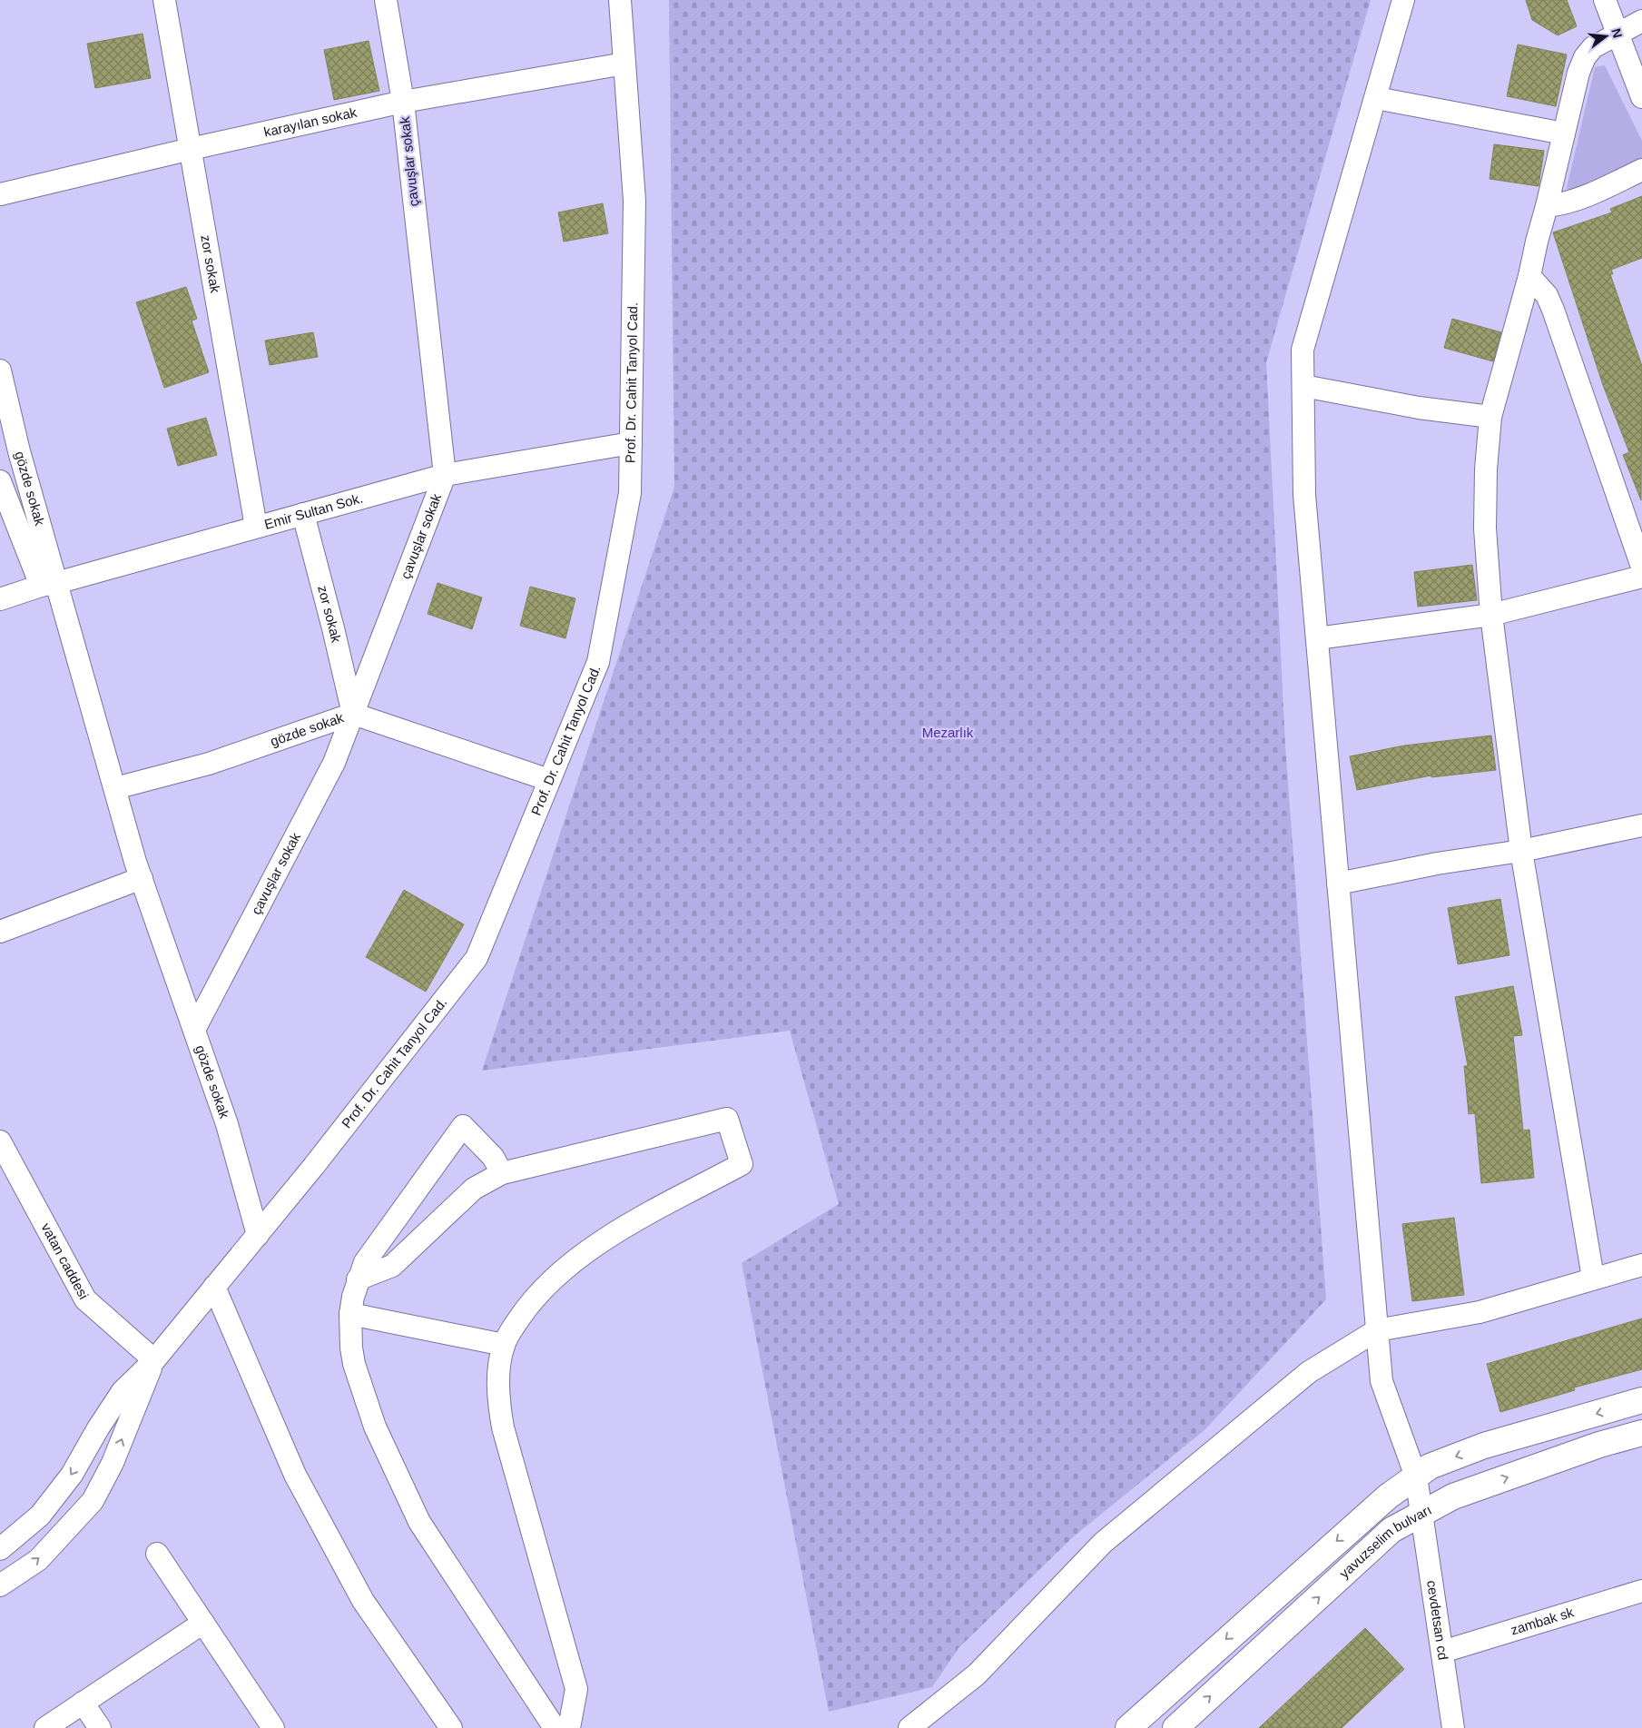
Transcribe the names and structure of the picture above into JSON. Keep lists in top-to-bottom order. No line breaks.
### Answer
{"streets":{"main road":["yavuzselim bulvarı"],"street":["karayılan sokak","çavuşlar sokak","zor sokak","Prof. Dr. Cahit Tanyol Cad.","gözde sokak","Emir Sultan Sok.","vatan caddesi","cevdetsan cd","zambak sk"]},"crossings":[["karayılan sokak","çavuşlar sokak"],["karayılan sokak","zor sokak"],["karayılan sokak","Prof. Dr. Cahit Tanyol Cad."],["çavuşlar sokak","zor sokak"],["çavuşlar sokak","gözde sokak"],["çavuşlar sokak","Emir Sultan Sok."],["zor sokak","gözde sokak"],["zor sokak","Emir Sultan Sok."],["Prof. Dr. Cahit Tanyol Cad.","gözde sokak"],["Prof. Dr. Cahit Tanyol Cad.","Emir Sultan Sok."],["Prof. Dr. Cahit Tanyol Cad.","vatan caddesi"],["gözde sokak","Emir Sultan Sok."],["yavuzselim bulvarı","cevdetsan cd"],["cevdetsan cd","zambak sk"]],"parks":["Mezarlık"],"north":"right"}
